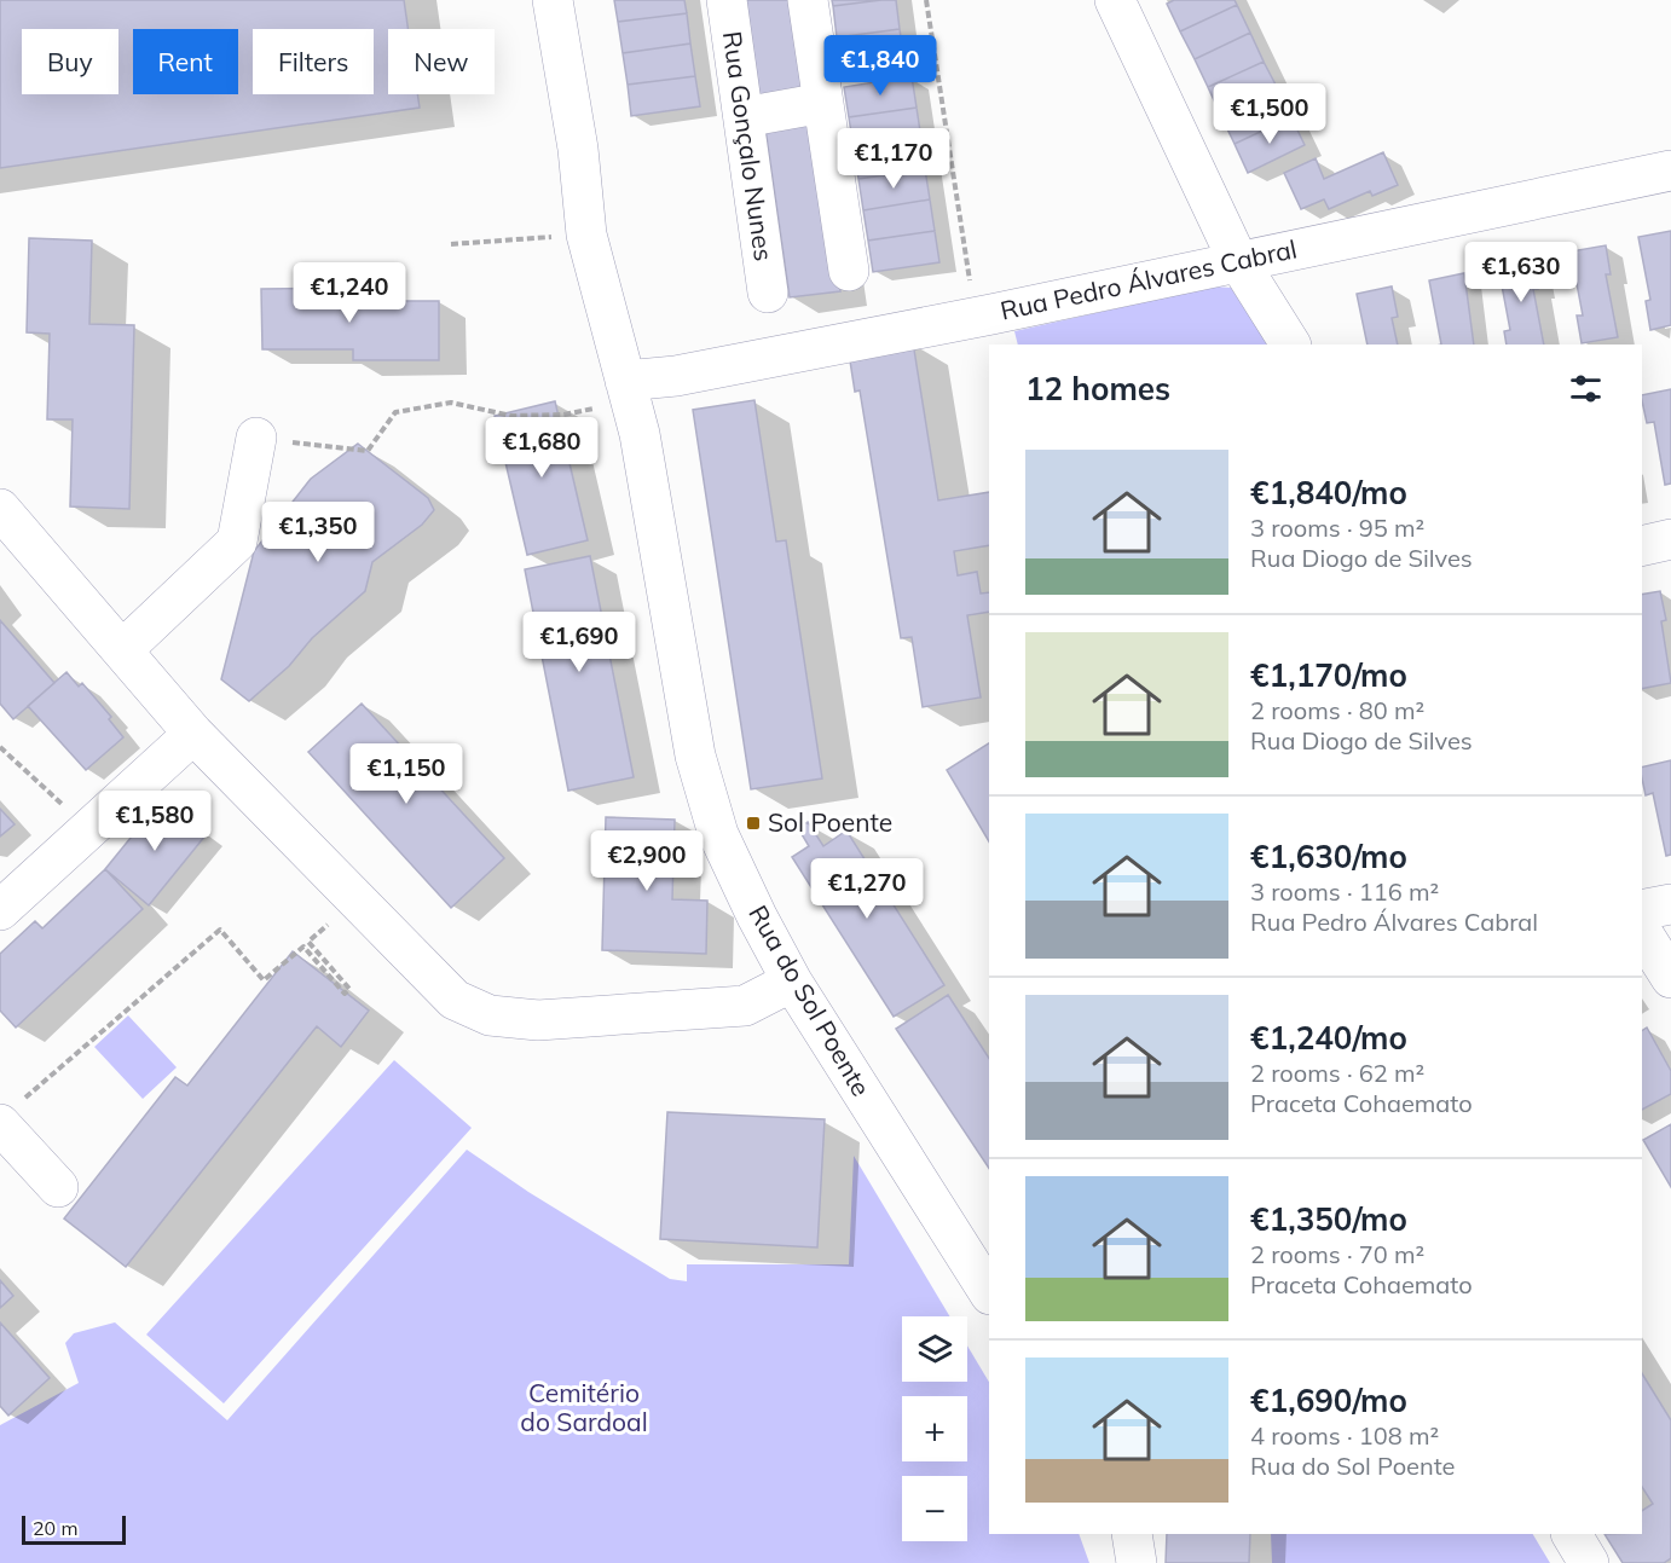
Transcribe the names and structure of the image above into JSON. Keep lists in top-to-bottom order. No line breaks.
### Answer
{"streets":{"street":["Rua Gonçalo Nunes","Rua Pedro Álvares Cabral","Rua do Sol Poente"]},"crossings":[["Rua Pedro Álvares Cabral","Rua do Sol Poente"]],"parks":["Cemitério do Sardoal"],"places":{"transit":["Sol Poente"]},"scale_bar":"20 m","page":{"chip":["Buy","Rent","Filters","New"],"price":["€1,840","€1,500","€1,170","€1,630","€1,240","€1,680","€1,350","€1,690","€1,150","€1,580","€2,900","€1,270"],"heading":"12 homes","list":[{"name":"€1,840/mo","note":"3 rooms · 95 m² · Rua Diogo de Silves"},{"name":"€1,170/mo","note":"2 rooms · 80 m² · Rua Diogo de Silves"},{"name":"€1,630/mo","note":"3 rooms · 116 m² · Rua Pedro Álvares Cabral"},{"name":"€1,240/mo","note":"2 rooms · 62 m² · Praceta Cohaemato"},{"name":"€1,350/mo","note":"2 rooms · 70 m² · Praceta Cohaemato"},{"name":"€1,690/mo","note":"4 rooms · 108 m² · Rua do Sol Poente"}],"map_buttons":["+","−"],"scale":"20 m"}}
